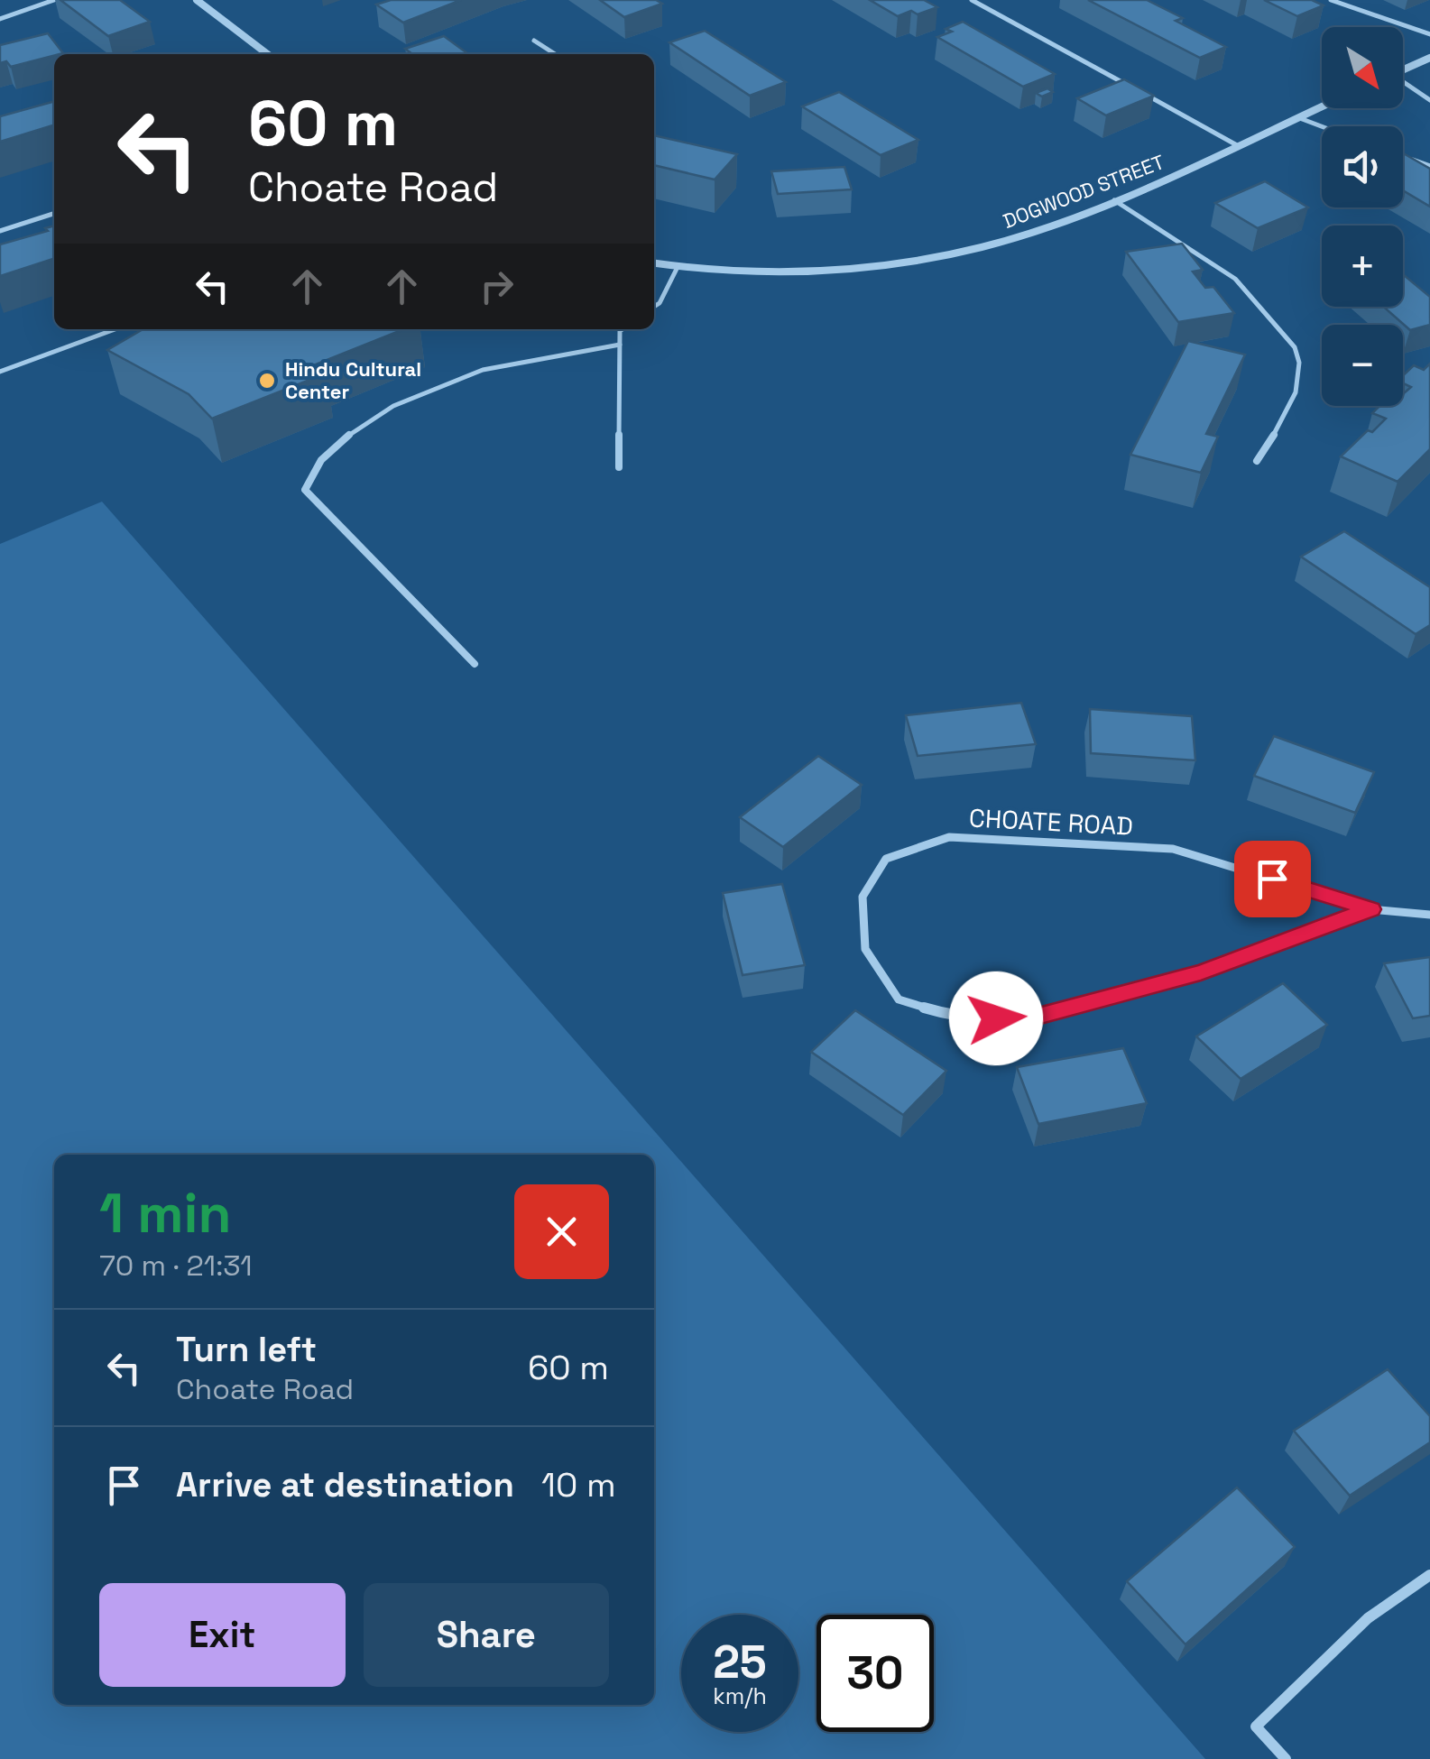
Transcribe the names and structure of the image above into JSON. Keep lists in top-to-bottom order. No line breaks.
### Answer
{"streets":{"street":["DOGWOOD STREET","CHOATE ROAD"]},"places":["Hindu Cultural Center"],"north":"bottom right","page":{"map_buttons":["+","−"],"turn":["60 m","Choate Road"],"heading":["1 min","70 m · 21:31"],"list":[{"name":"Turn left","note":"Choate Road","value":"60 m"},{"name":"Arrive at destination","value":"10 m"}],"buttons":["Exit","Share"],"speed":"25 km/h","limit":"30"}}
